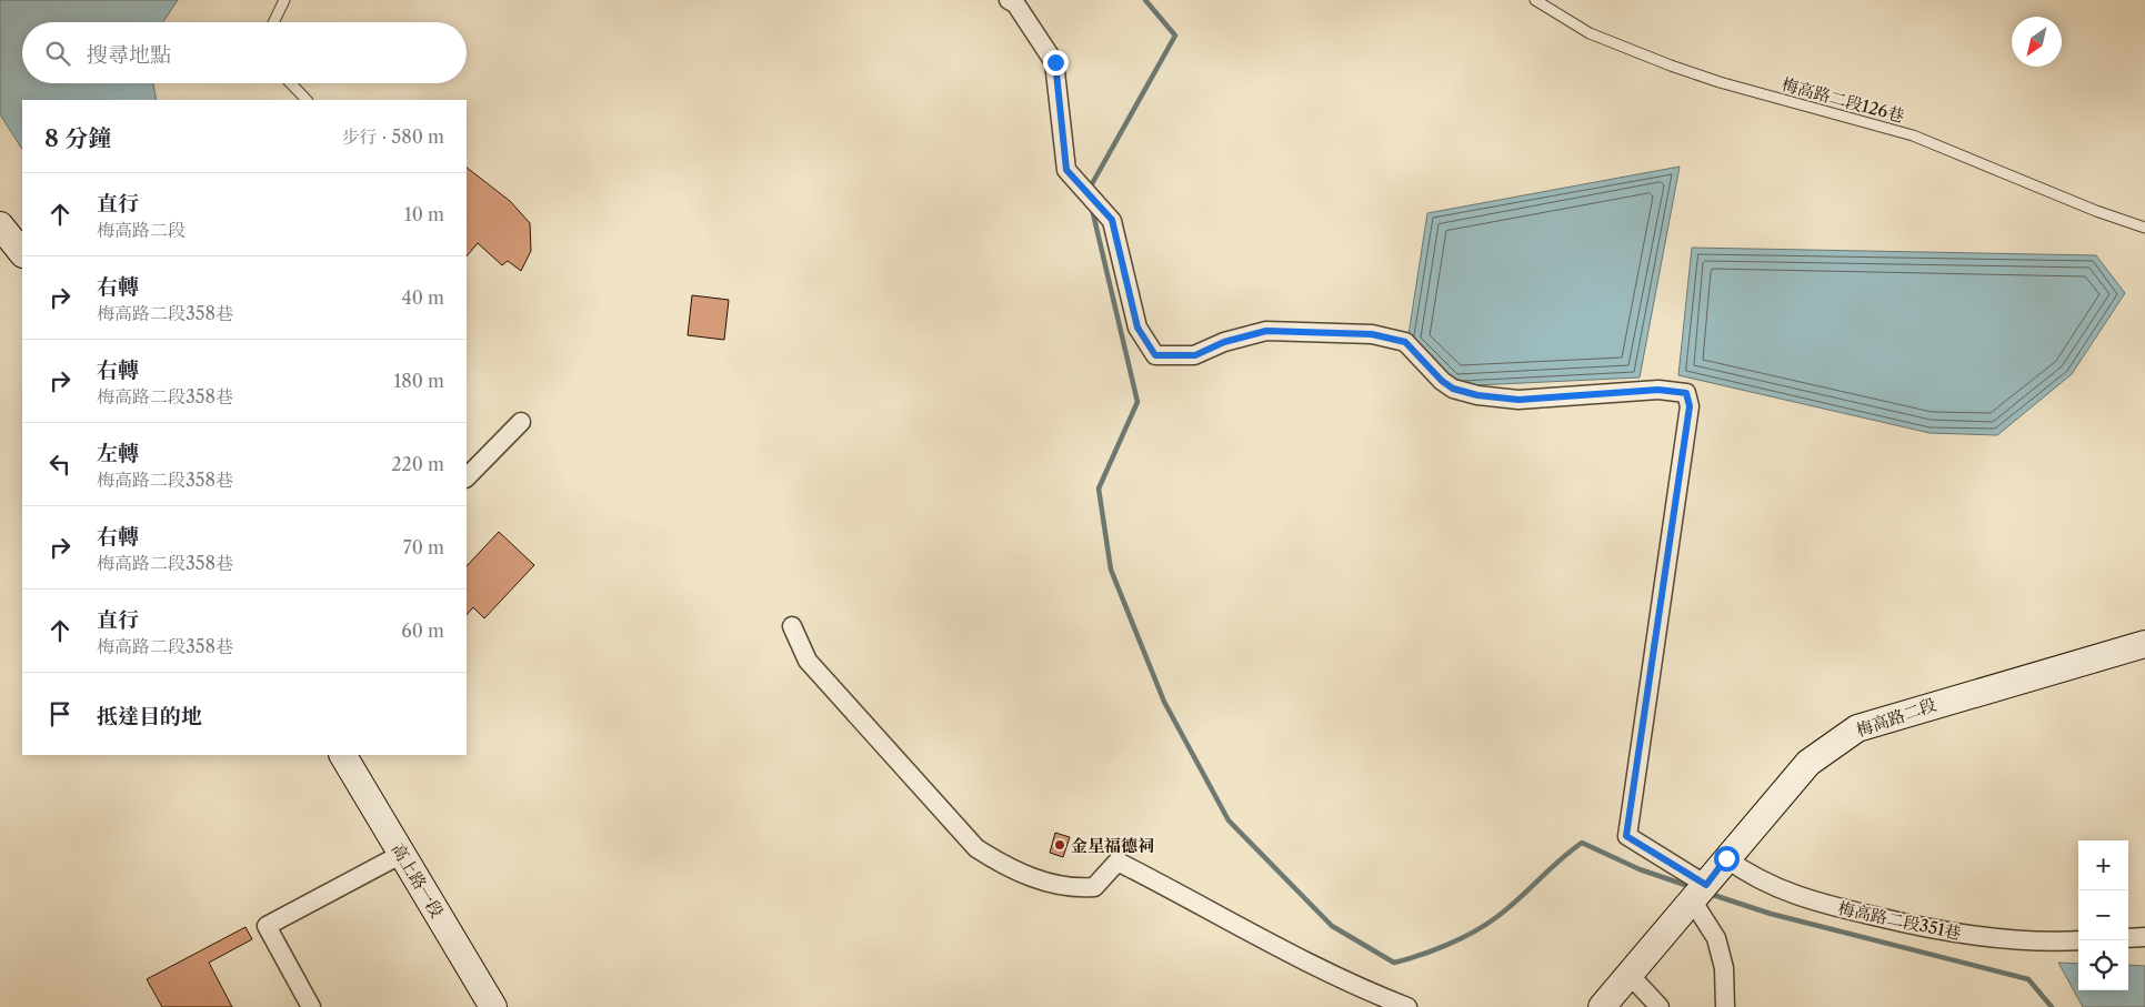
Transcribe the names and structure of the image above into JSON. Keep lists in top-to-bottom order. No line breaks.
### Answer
{"streets":{"street":["梅高路二段","高上路一段","梅高路二段351巷"],"lane":["梅高路二段126巷"]},"crossings":[["梅高路二段","梅高路二段351巷"]],"places":["金星福德祠"],"north":"bottom left","page":{"search":"搜尋地點","heading":["8 分鐘","步行 · 580 m"],"list":[["直行","梅高路二段","10 m"],["右轉","梅高路二段358巷","40 m"],["右轉","梅高路二段358巷","180 m"],["左轉","梅高路二段358巷","220 m"],["右轉","梅高路二段358巷","70 m"],["直行","梅高路二段358巷","60 m"],"抵達目的地"],"map_buttons":["+","−"]}}
